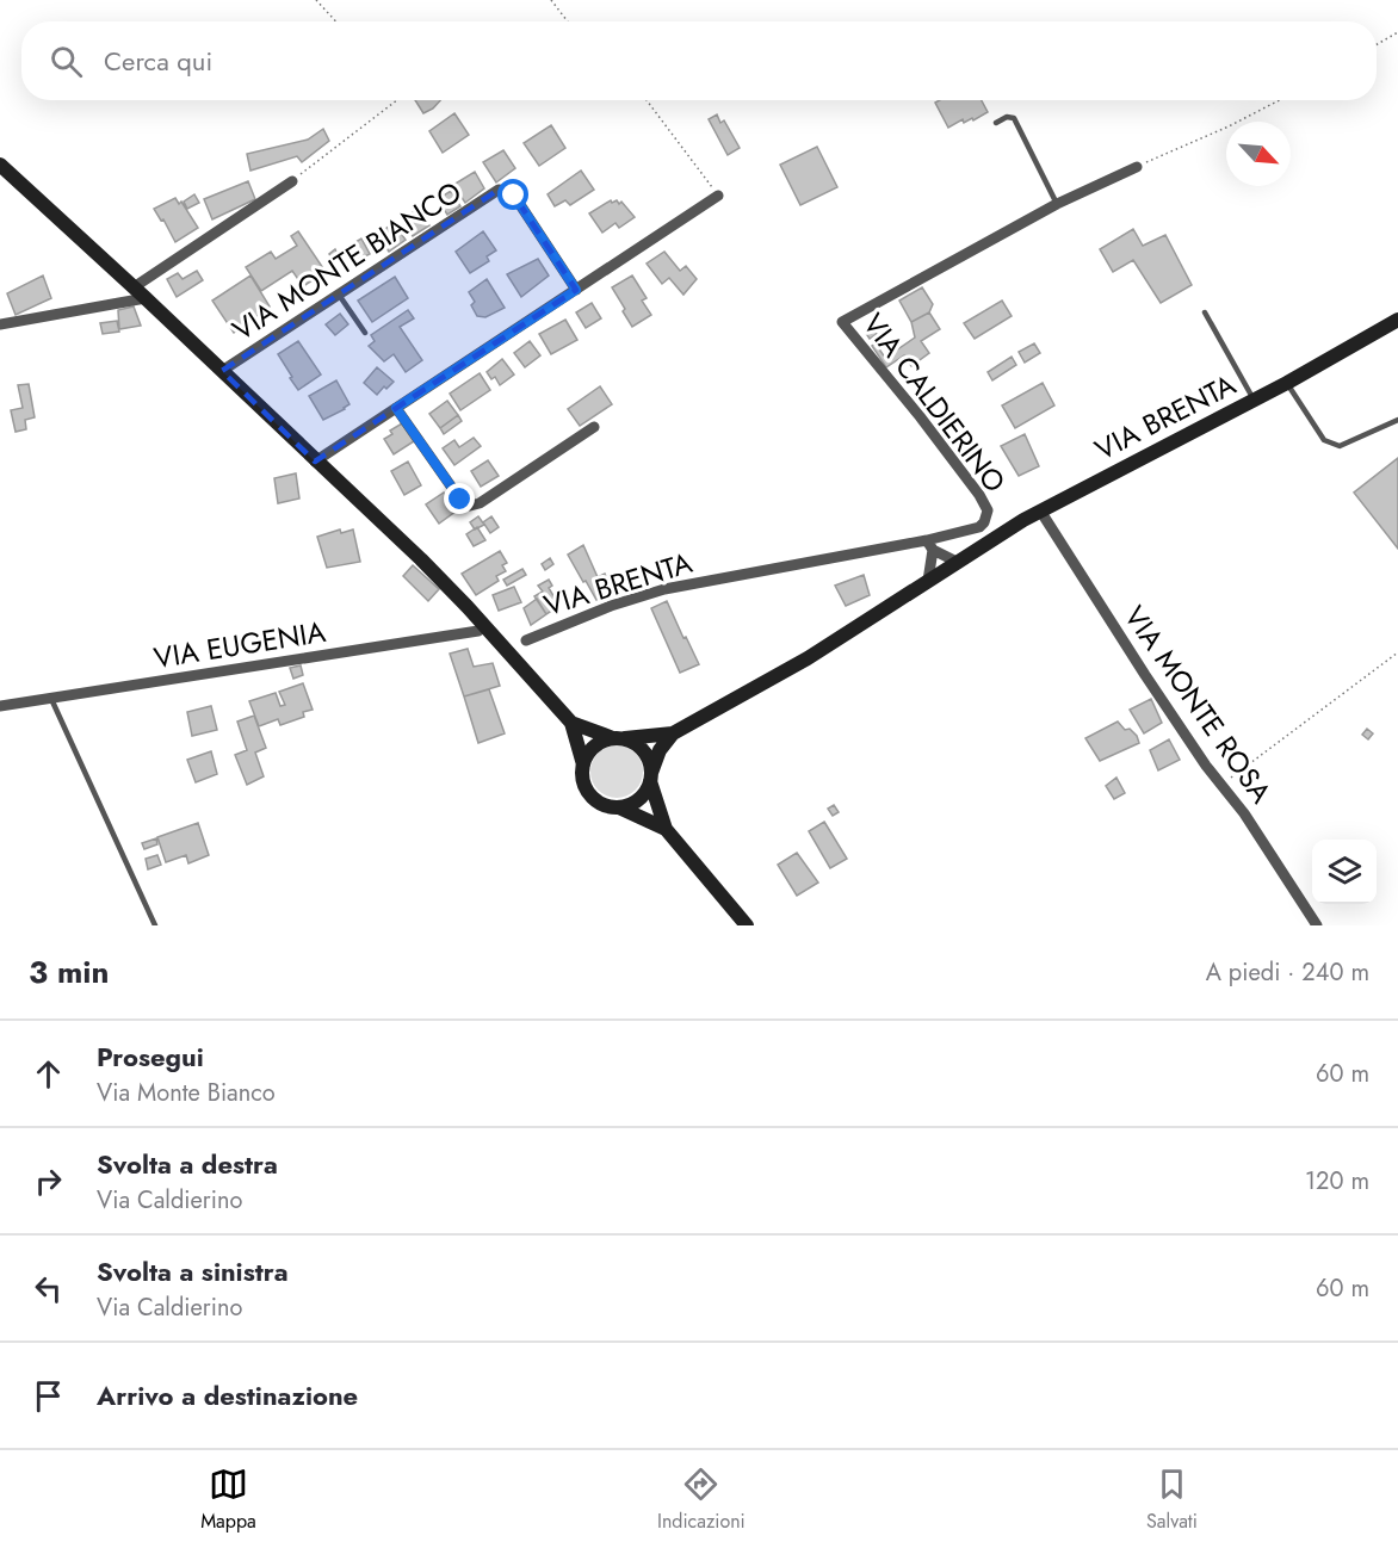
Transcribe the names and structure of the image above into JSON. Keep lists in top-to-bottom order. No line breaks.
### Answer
{"streets":{"main road":["VIA BRENTA"],"street":["VIA MONTE BIANCO","VIA CALDIERINO","VIA EUGENIA","VIA MONTE ROSA"]},"crossings":[["VIA CALDIERINO","VIA BRENTA"],["VIA BRENTA","VIA MONTE ROSA"]],"north":"bottom right","page":{"search":"Cerca qui","heading":["3 min","A piedi · 240 m"],"list":[["Prosegui","Via Monte Bianco","60 m"],["Svolta a destra","Via Caldierino","120 m"],["Svolta a sinistra","Via Caldierino","60 m"],"Arrivo a destinazione"],"nav":["Mappa","Indicazioni","Salvati"]}}
